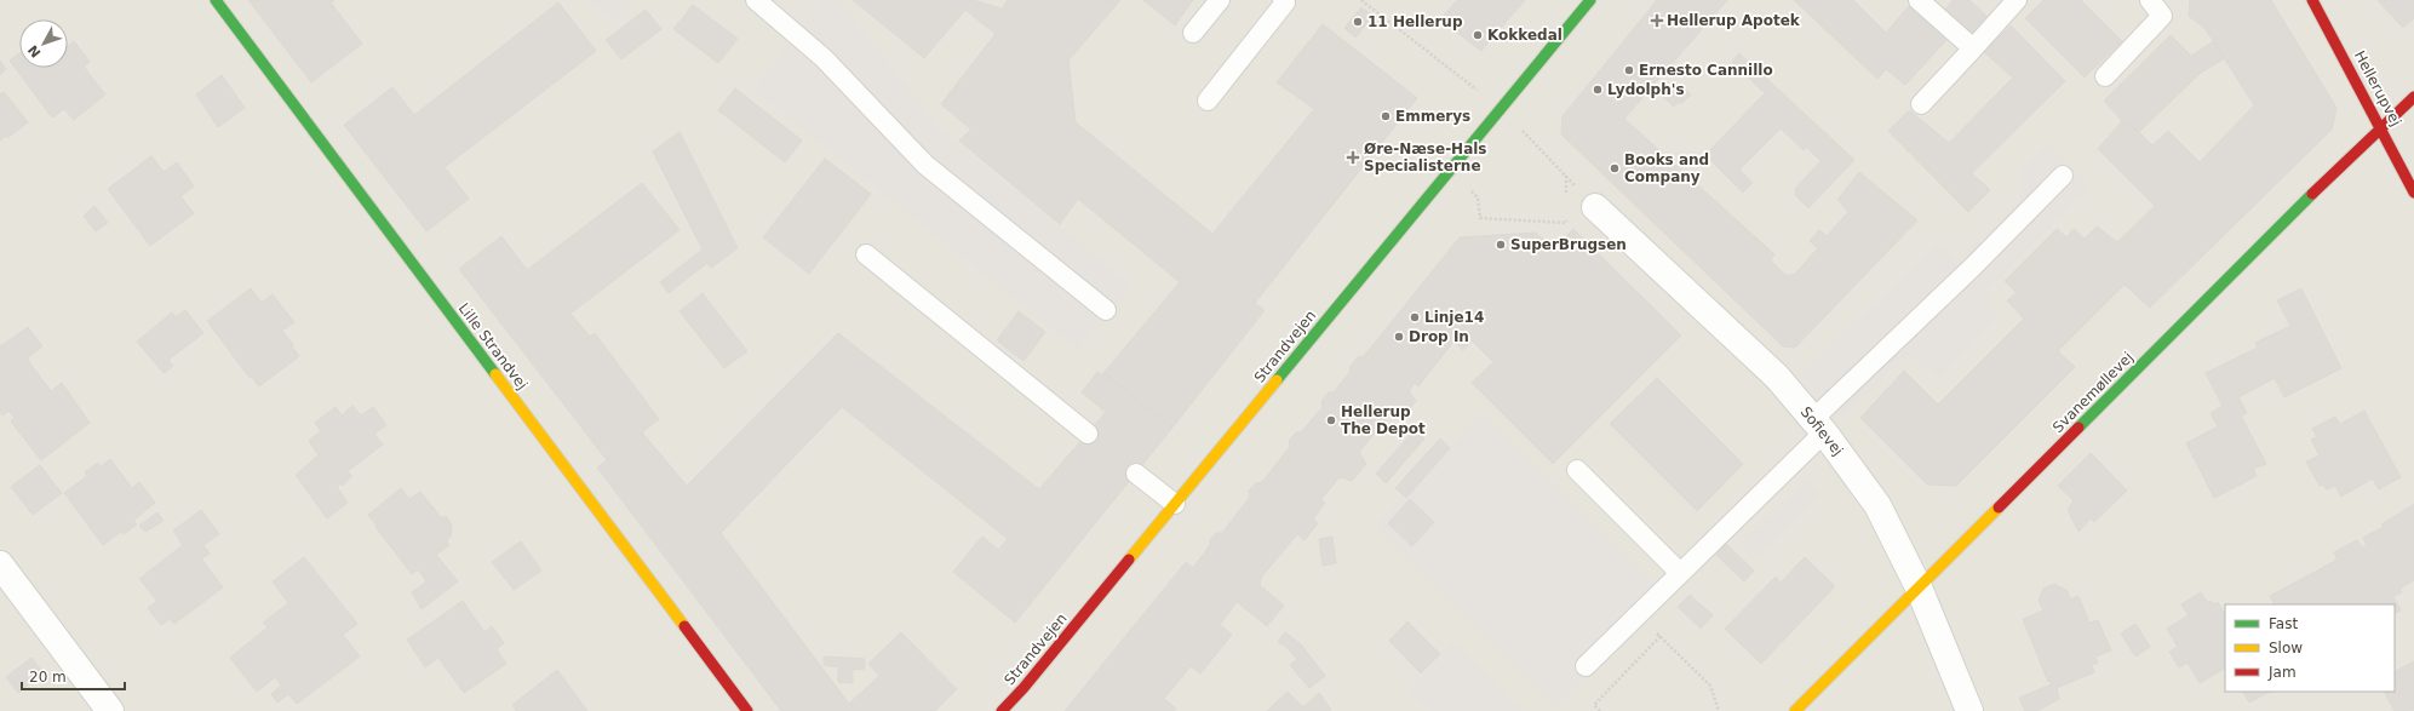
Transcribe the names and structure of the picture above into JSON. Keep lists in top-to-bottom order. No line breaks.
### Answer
{"streets":{"street":["Hellerupvej","Lille Strandvej","Strandvejen","Svanemøllevej","Sofievej"]},"crossings":[["Hellerupvej","Svanemøllevej"],["Svanemøllevej","Sofievej"]],"places":{"health":["Hellerup Apotek","Øre-Næse-Hals Specialisterne"],"other":["11 Hellerup","Kokkedal","Ernesto Cannillo","Lydolph's","Emmerys","Books and Company","SuperBrugsen","Linje14","Drop In","Hellerup The Depot"]},"legend":["Fast","Slow","Jam"],"scale_bar":"20 m","north":"bottom left"}
